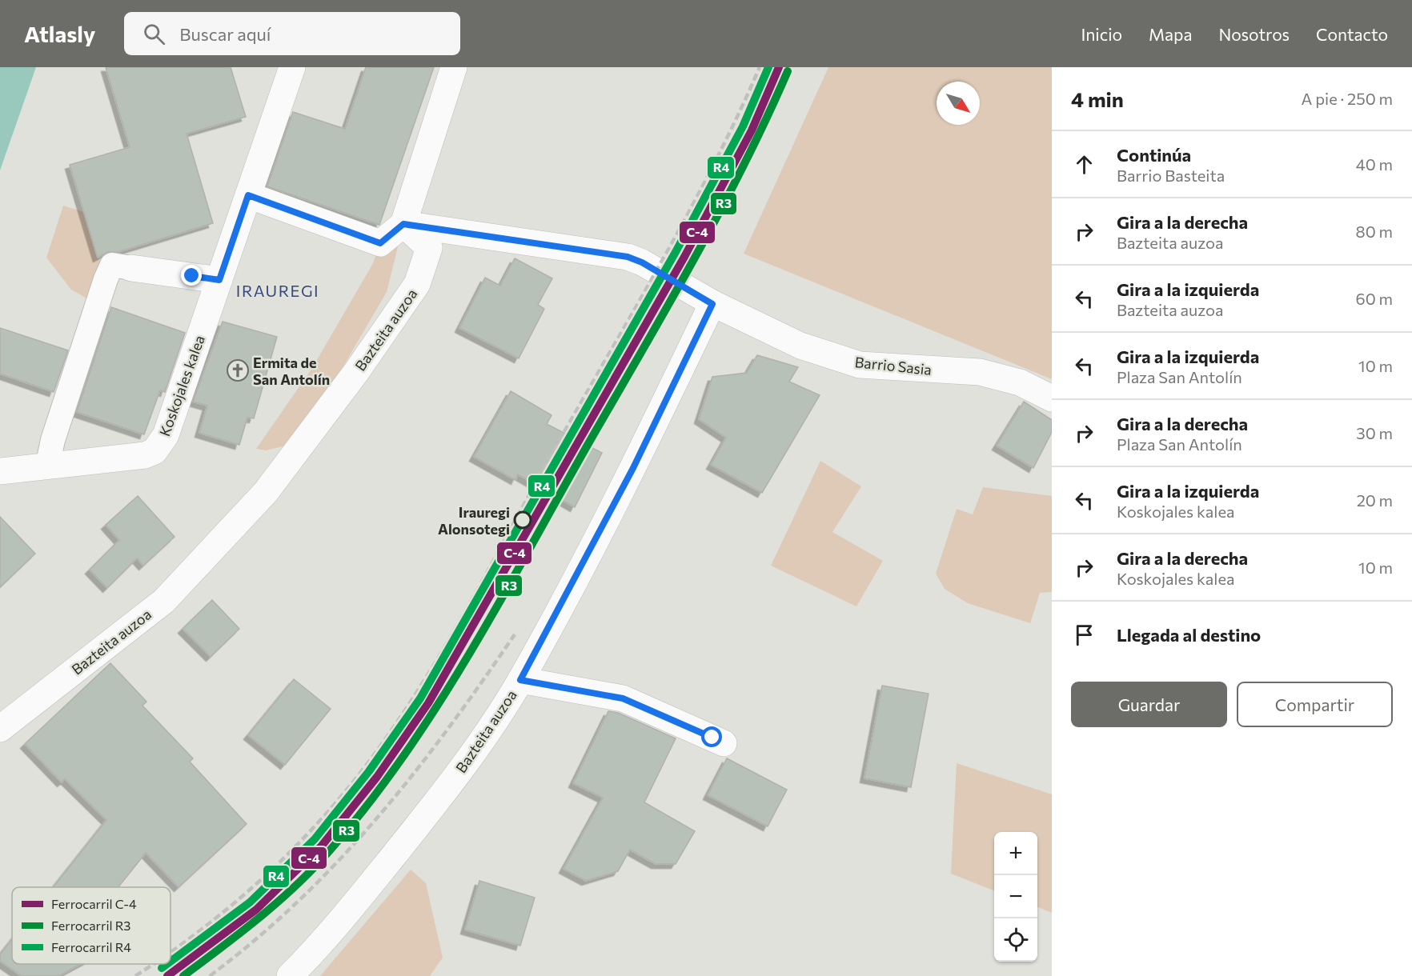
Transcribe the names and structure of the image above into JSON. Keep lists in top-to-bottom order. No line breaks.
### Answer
{"streets":{"street":["Bazteita auzoa","Barrio Sasia","Koskojales kalea"]},"crossings":[["Bazteita auzoa","Barrio Sasia"]],"districts":["IRAUREGI"],"places":{"church":["Ermita de San Antolín"],"other":["Irauregi Alonsotegi"]},"lines":["rail line C-4","rail line R4","rail line R3"],"legend":["Ferrocarril C-4","Ferrocarril R3","Ferrocarril R4"],"north":"bottom right","page":{"header":"Atlasly","search":"Buscar aquí","nav":["Inicio","Mapa","Nosotros","Contacto"],"heading":["4 min","A pie · 250 m"],"list":[["Continúa","Barrio Basteita","40 m"],["Gira a la derecha","Bazteita auzoa","80 m"],["Gira a la izquierda","Bazteita auzoa","60 m"],["Gira a la izquierda","Plaza San Antolín","10 m"],["Gira a la derecha","Plaza San Antolín","30 m"],["Gira a la izquierda","Koskojales kalea","20 m"],["Gira a la derecha","Koskojales kalea","10 m"],"Llegada al destino"],"buttons":["Guardar","Compartir"],"map_buttons":["+","−"]}}
